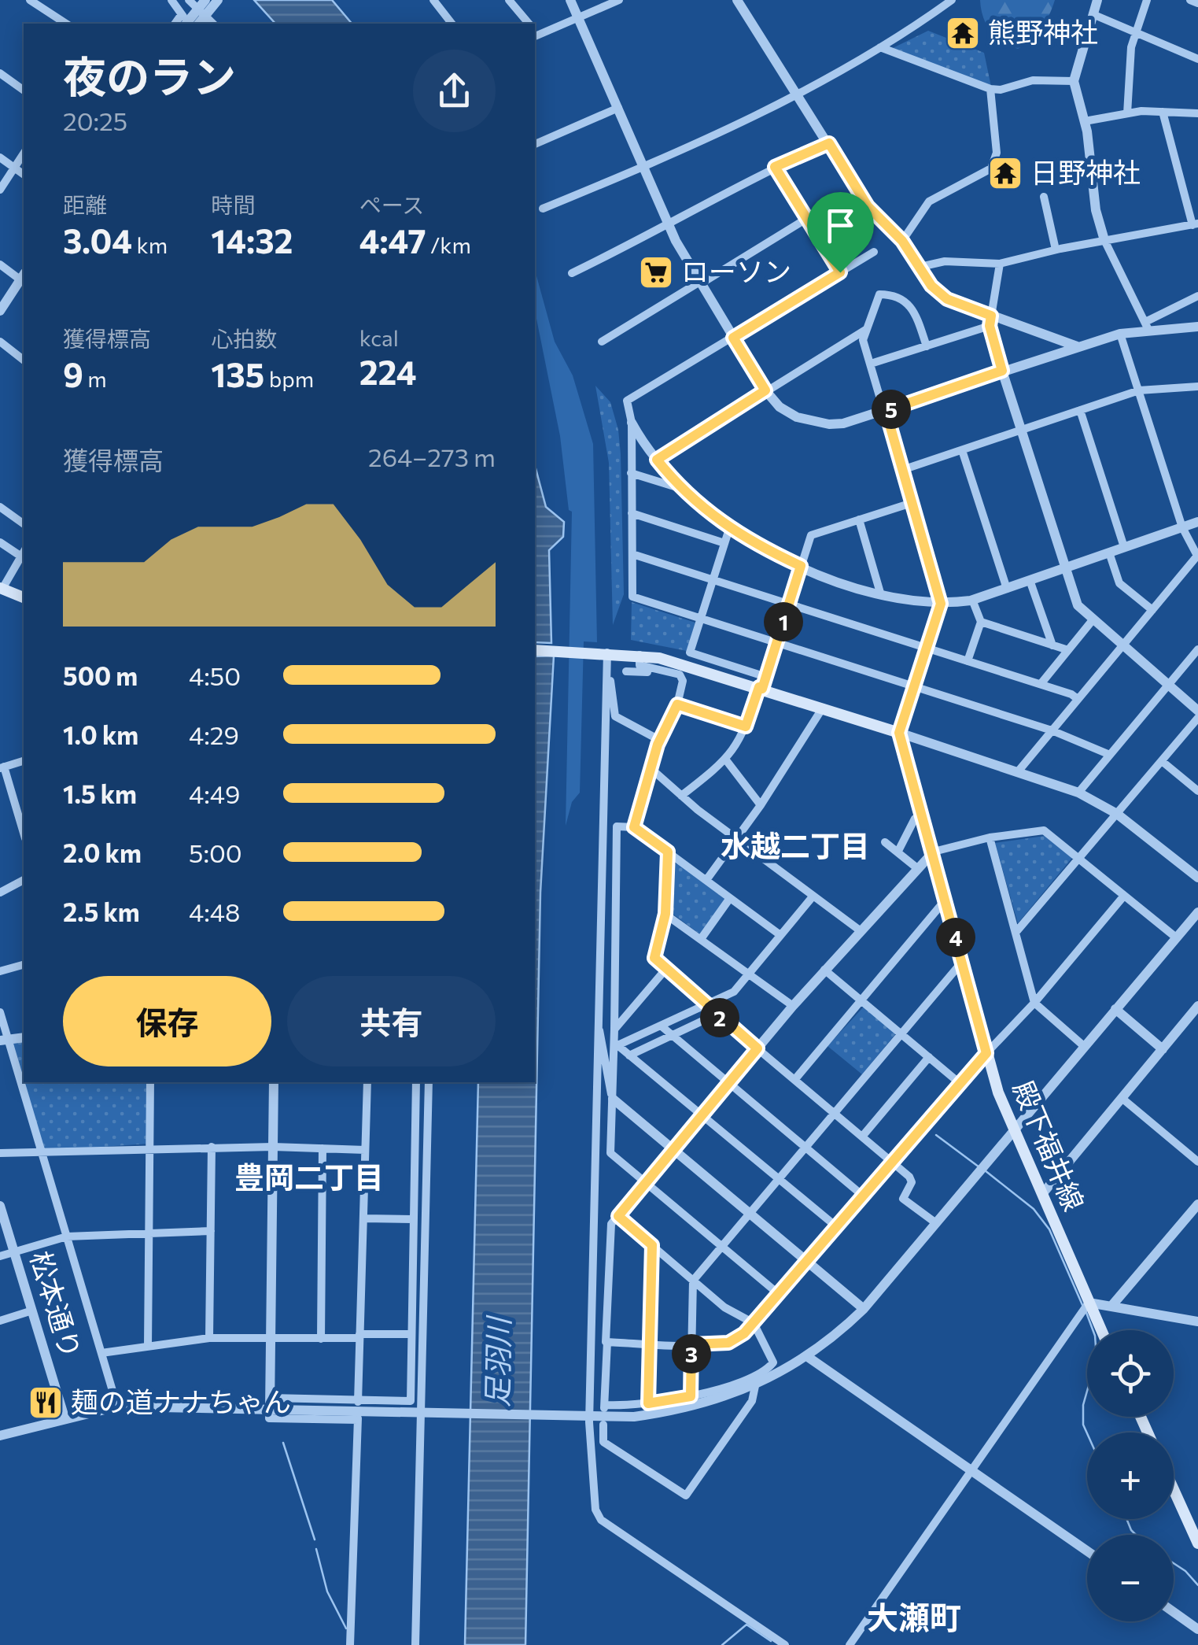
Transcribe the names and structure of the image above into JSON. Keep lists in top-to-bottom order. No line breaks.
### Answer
{"streets":{"main road":["殿下福井線"],"street":["松本通り"]},"districts":["水越二丁目","豊岡二丁目","大瀬町"],"water":["足羽川"],"places":{"temple":["熊野神社","日野神社"],"supermarket":["ローソン"],"restaurant":["麺の道ナナちゃん"]},"page":{"heading":["夜のラン","20:25"],"stats":[["距離","3.04 km"],["時間","14:32"],["ペース","4:47 /km"],["獲得標高","9 m"],["心拍数","135 bpm"],["kcal","224"]],"pins":["5","1","4","2","3"],"chart":["獲得標高","264–273 m"],"list":[{"name":"500 m","note":"4:50"},{"name":"1.0 km","note":"4:29"},{"name":"1.5 km","note":"4:49"},{"name":"2.0 km","note":"5:00"},{"name":"2.5 km","note":"4:48"}],"buttons":["保存","共有"],"map_buttons":["+","−"]}}
